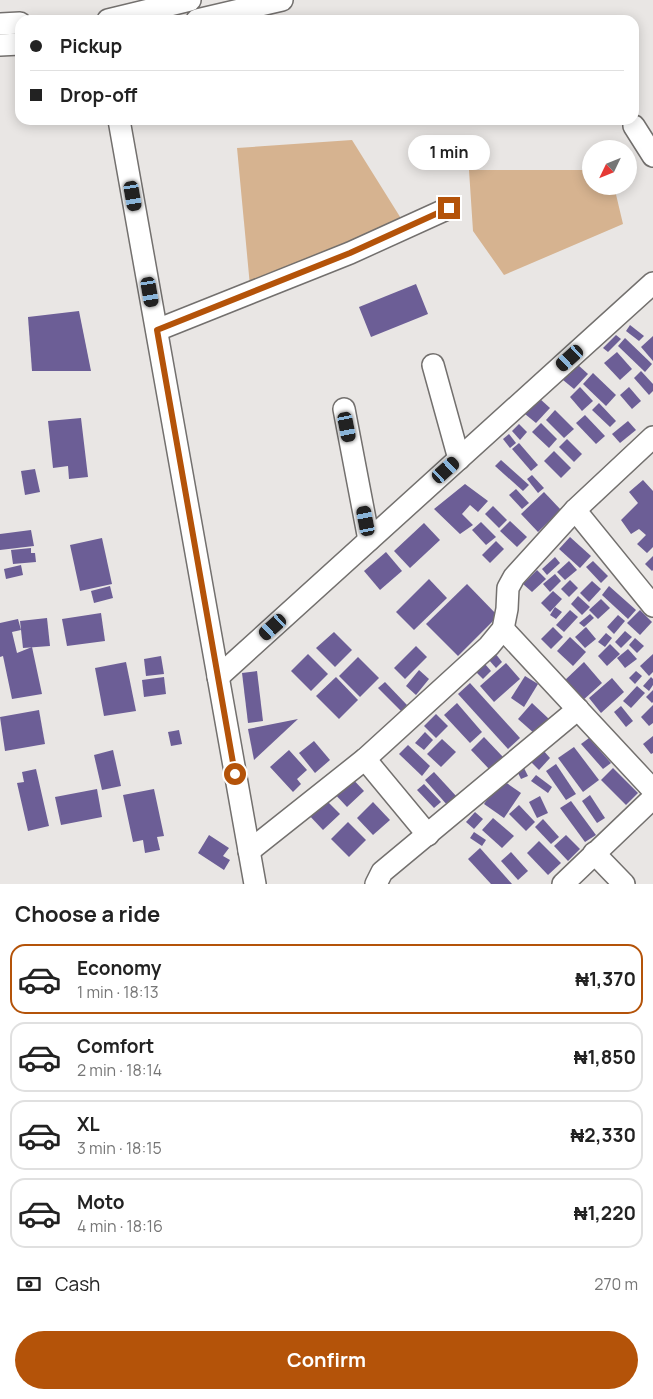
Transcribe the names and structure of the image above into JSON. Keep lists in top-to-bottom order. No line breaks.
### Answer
{"north":"bottom left","page":{"banner":["Pickup","Drop-off"],"bubble":"1 min","heading":"Choose a ride","list":[{"name":"Economy","note":"1 min · 18:13","value":"₦1,370"},{"name":"Comfort","note":"2 min · 18:14","value":"₦1,850"},{"name":"XL","note":"3 min · 18:15","value":"₦2,330"},{"name":"Moto","note":"4 min · 18:16","value":"₦1,220"}],"pay":["Cash","270 m"],"buttons":"Confirm"}}
